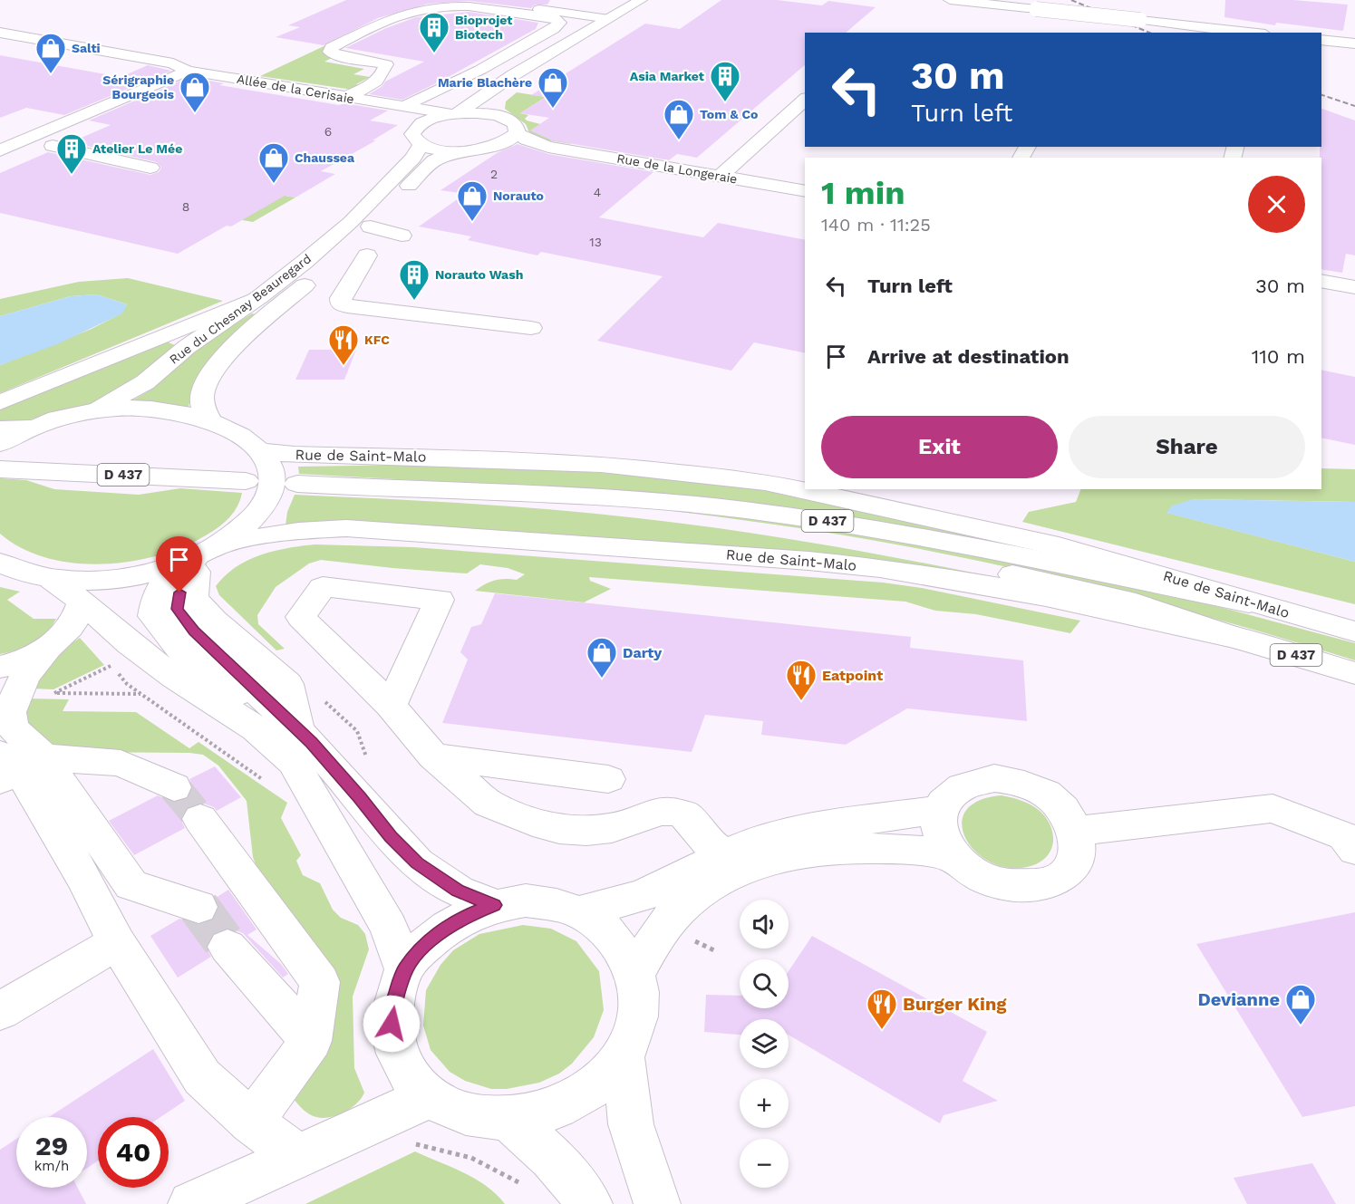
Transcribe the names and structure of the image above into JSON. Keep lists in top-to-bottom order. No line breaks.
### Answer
{"streets":{"main road":["Allée de la Cerisaie","Rue de la Longeraie","Rue du Chesnay Beauregard","Rue de Saint-Malo","D 437"]},"crossings":[["Rue de la Longeraie","Rue du Chesnay Beauregard"],["Rue de Saint-Malo","D 437"]],"places":{"building":["Bioprojet Biotech","Asia Market","Atelier Le Mée","Norauto Wash"],"shop":["Salti","Marie Blachère","Sérigraphie Bourgeois","Tom & Co","Chaussea","Norauto","Darty","Devianne"],"restaurant":["KFC","Eatpoint","Burger King"]},"house_numbers":["6","2","4","8","13"],"page":{"turn":["30 m","Turn left"],"heading":["1 min","140 m · 11:25"],"list":[{"name":"Turn left","value":"30 m"},{"name":"Arrive at destination","value":"110 m"}],"buttons":["Exit","Share"],"map_buttons":["+","−"],"speed":"29 km/h","limit":"40"}}
